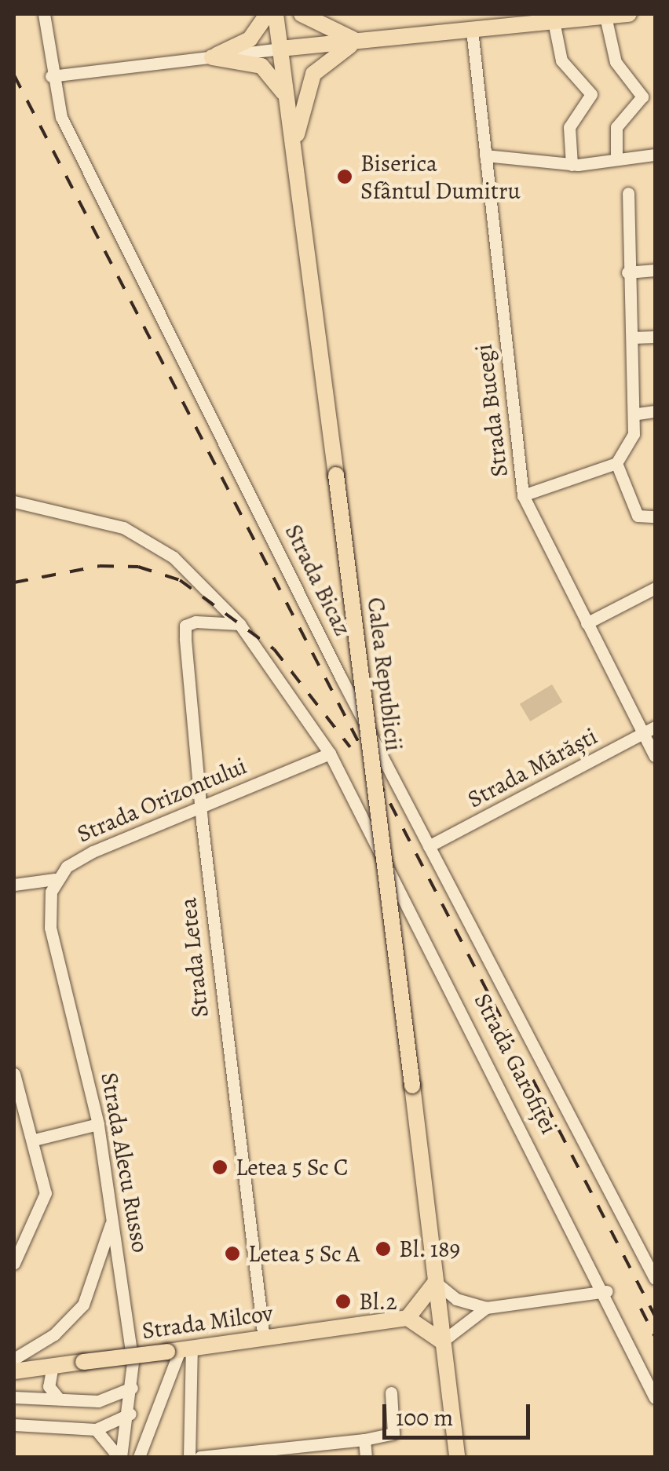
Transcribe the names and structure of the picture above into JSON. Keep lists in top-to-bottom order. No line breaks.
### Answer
{"streets":{"main road":["Calea Republicii","Strada Milcov"],"street":["Strada Bucegi","Strada Bicaz","Strada Mărăști","Strada Orizontului","Strada Letea","Strada Garofiței","Strada Alecu Russo"]},"crossings":[["Strada Bucegi","Strada Mărăști"],["Strada Bicaz","Strada Mărăști"],["Strada Orizontului","Strada Letea"],["Strada Orizontului","Strada Garofiței"],["Strada Orizontului","Strada Alecu Russo"],["Strada Letea","Strada Milcov"]],"places":["Biserica Sfântul Dumitru","Letea 5 Sc C","Bl. 189","Letea 5 Sc A","Bl.2"],"scale_bar":"100 m"}
